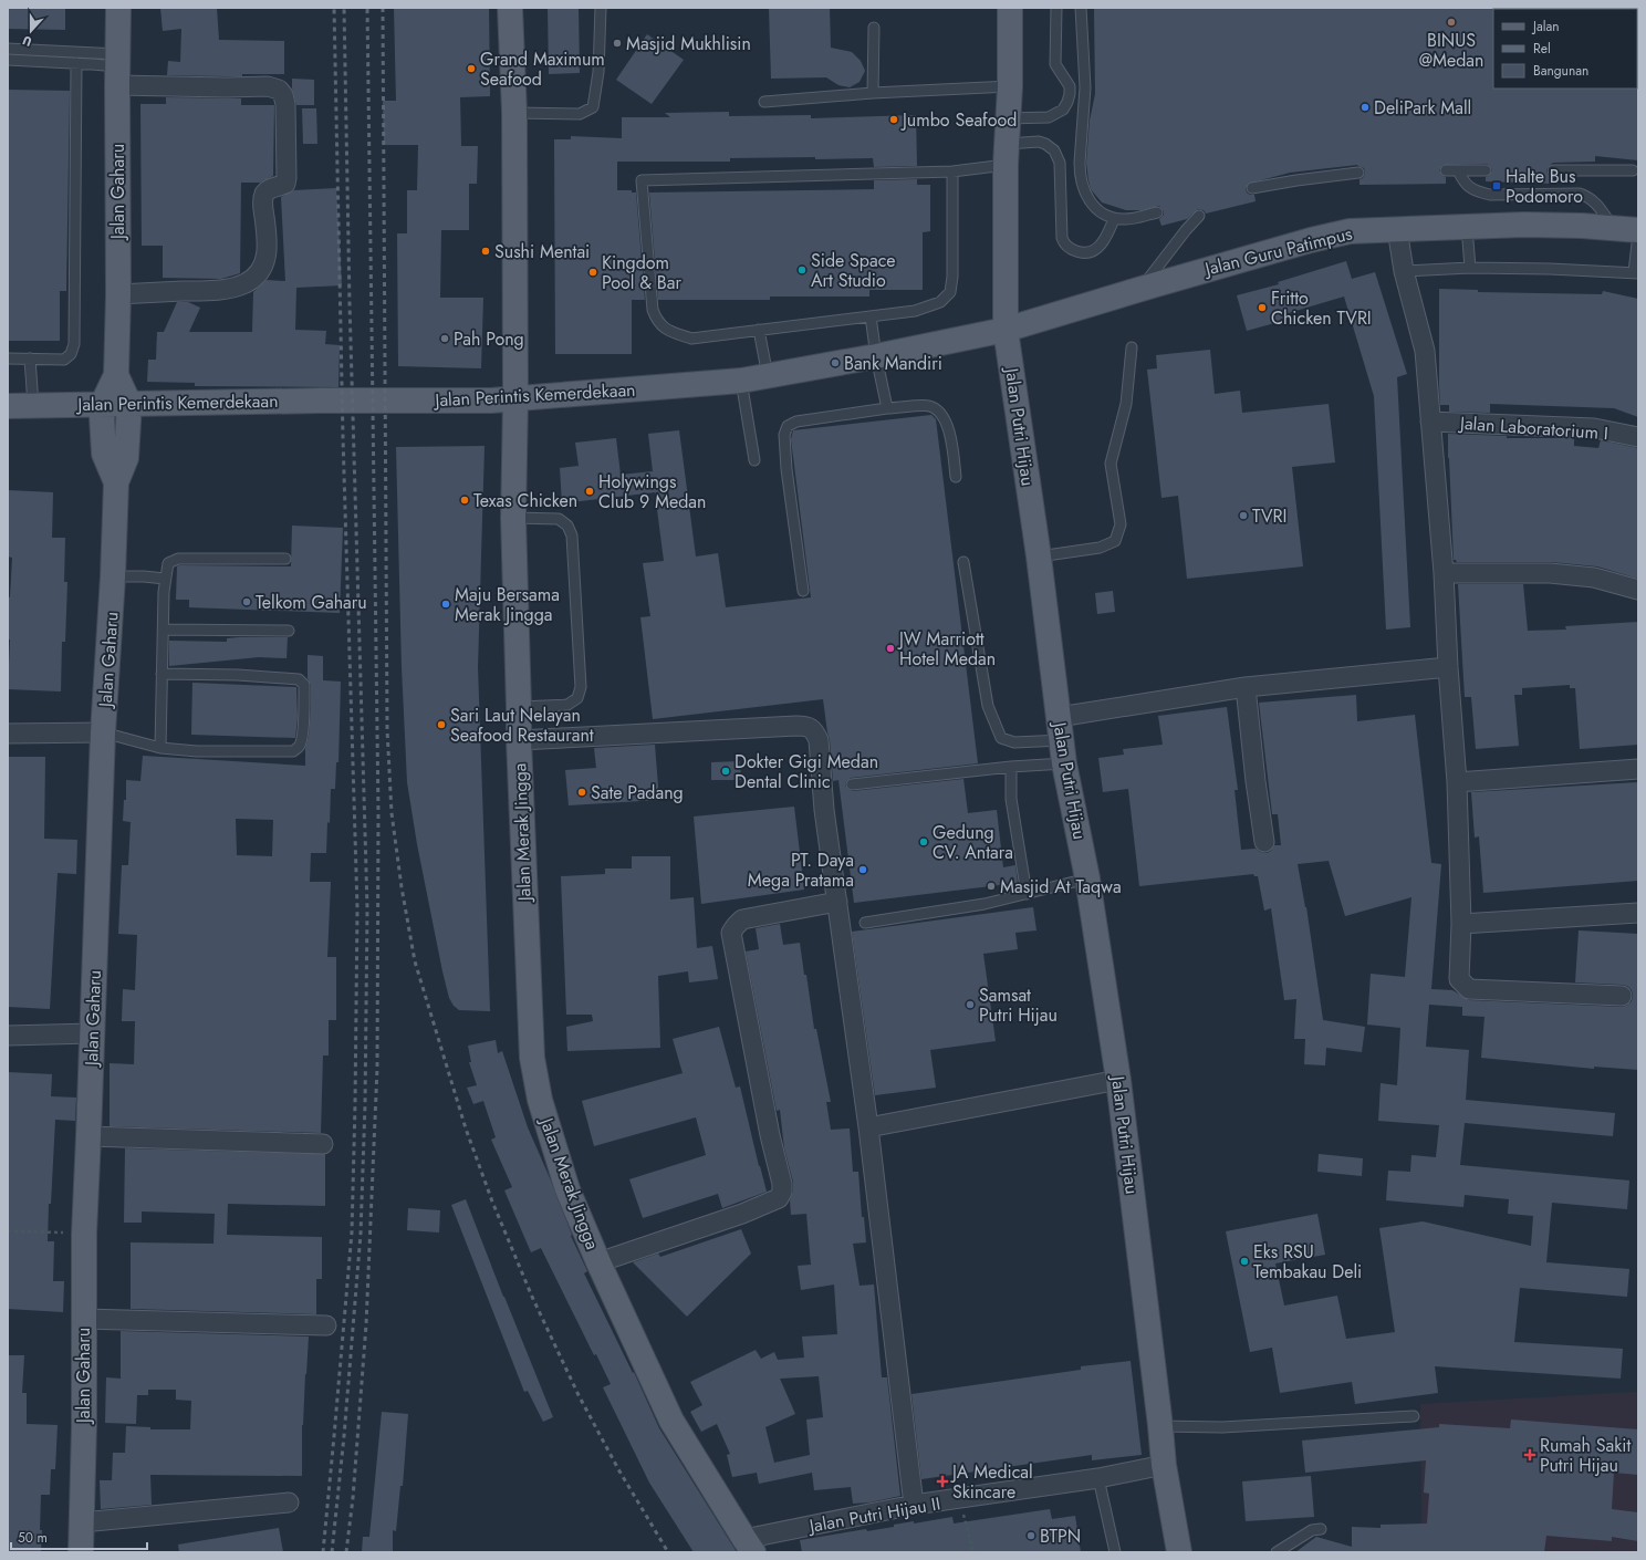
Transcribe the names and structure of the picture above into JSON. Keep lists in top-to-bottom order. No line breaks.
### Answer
{"streets":{"main road":["Jalan Gaharu","Jalan Guru Patimpus","Jalan Perintis Kemerdekaan","Jalan Putri Hijau","Jalan Merak Jingga"],"street":["Jalan Laboratorium I","Jalan Putri Hijau II"]},"crossings":[["Jalan Gaharu","Jalan Perintis Kemerdekaan"],["Jalan Guru Patimpus","Jalan Perintis Kemerdekaan"],["Jalan Guru Patimpus","Jalan Putri Hijau"],["Jalan Perintis Kemerdekaan","Jalan Putri Hijau"],["Jalan Perintis Kemerdekaan","Jalan Merak Jingga"],["Jalan Putri Hijau","Jalan Putri Hijau II"],["Jalan Merak Jingga","Jalan Putri Hijau II"]],"places":{"other":["BINUS @Medan","Masjid Mukhlisin","Grand Maximum Seafood","DeliPark Mall","Jumbo Seafood","Sushi Mentai","Side Space Art Studio","Kingdom Pool & Bar","Fritto Chicken TVRI","Pah Pong","Bank Mandiri","Holywings Club 9 Medan","Texas Chicken","TVRI","Telkom Gaharu","Maju Bersama Merak Jingga","JW Marriott Hotel Medan","Sari Laut Nelayan Seafood Restaurant","Dokter Gigi Medan Dental Clinic","Sate Padang","Gedung CV. Antara","PT. Daya Mega Pratama","Masjid At Taqwa","Samsat Putri Hijau","Eks RSU Tembakau Deli","BTPN"],"transit":["Halte Bus Podomoro"],"health":["Rumah Sakit Putri Hijau","JA Medical Skincare"]},"legend":["Jalan","Rel","Bangunan"],"scale_bar":"50 m","north":"bottom"}
